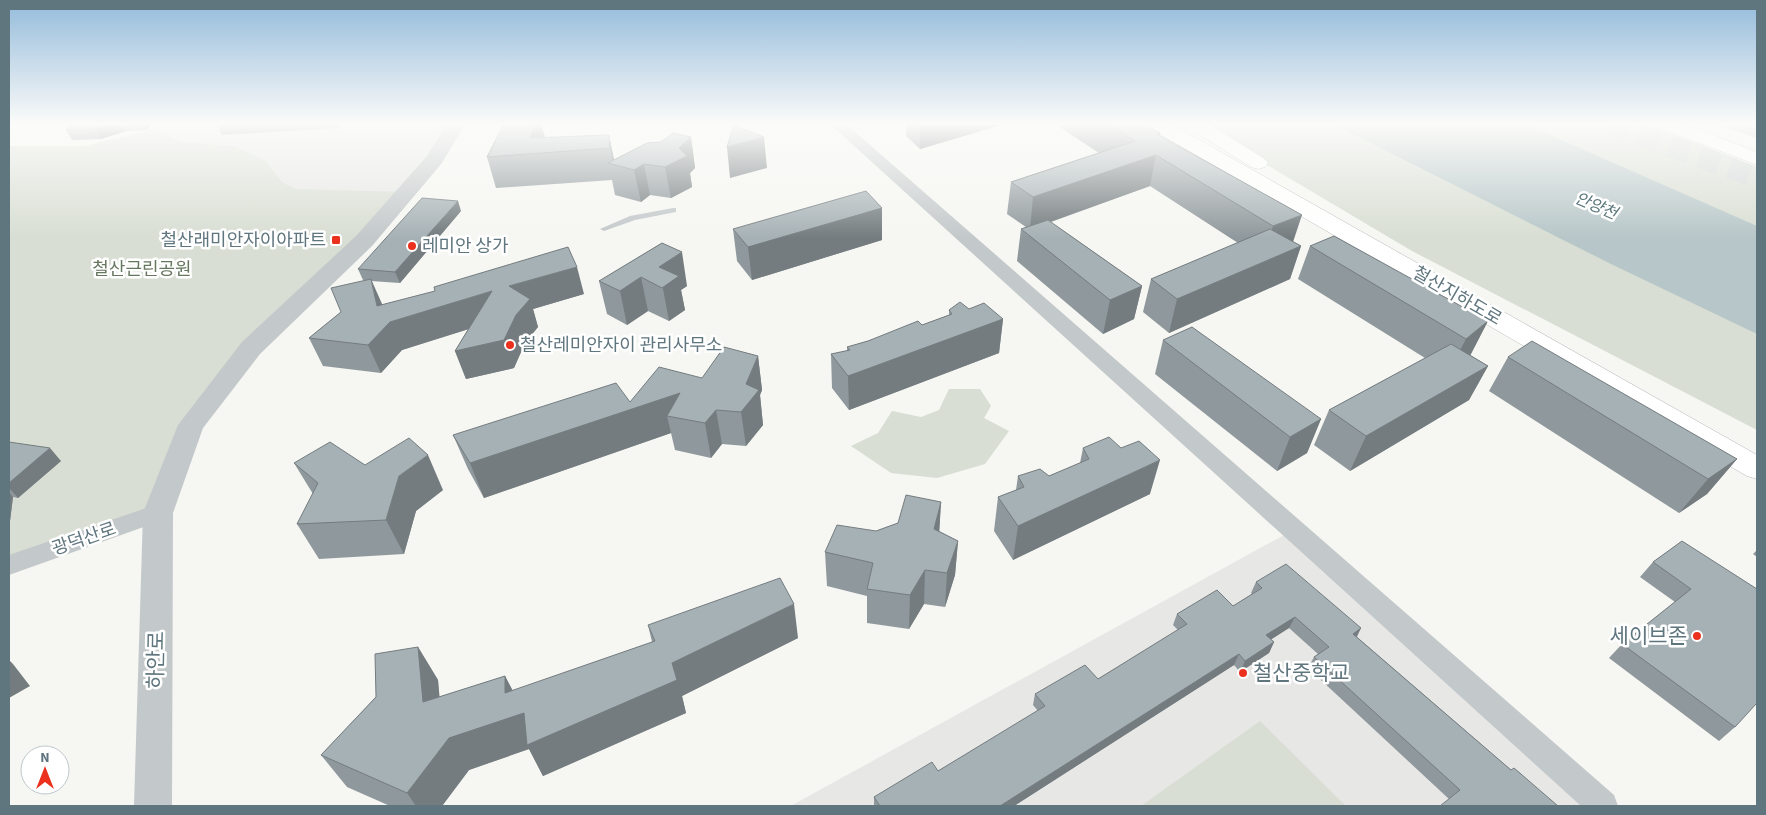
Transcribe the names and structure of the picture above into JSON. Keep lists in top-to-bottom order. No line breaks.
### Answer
{"streets":{"main road":["철산지하도로"],"street":["광덕산로","하안로"]},"crossings":[["광덕산로","하안로"]],"water":["안양천"],"parks":["철산근린공원"],"places":{"transit":["철산래미안자이아파트"],"other":["레미안 상가","철산레미안자이 관리사무소","세이브존","철산중학교"]},"north":"top"}
